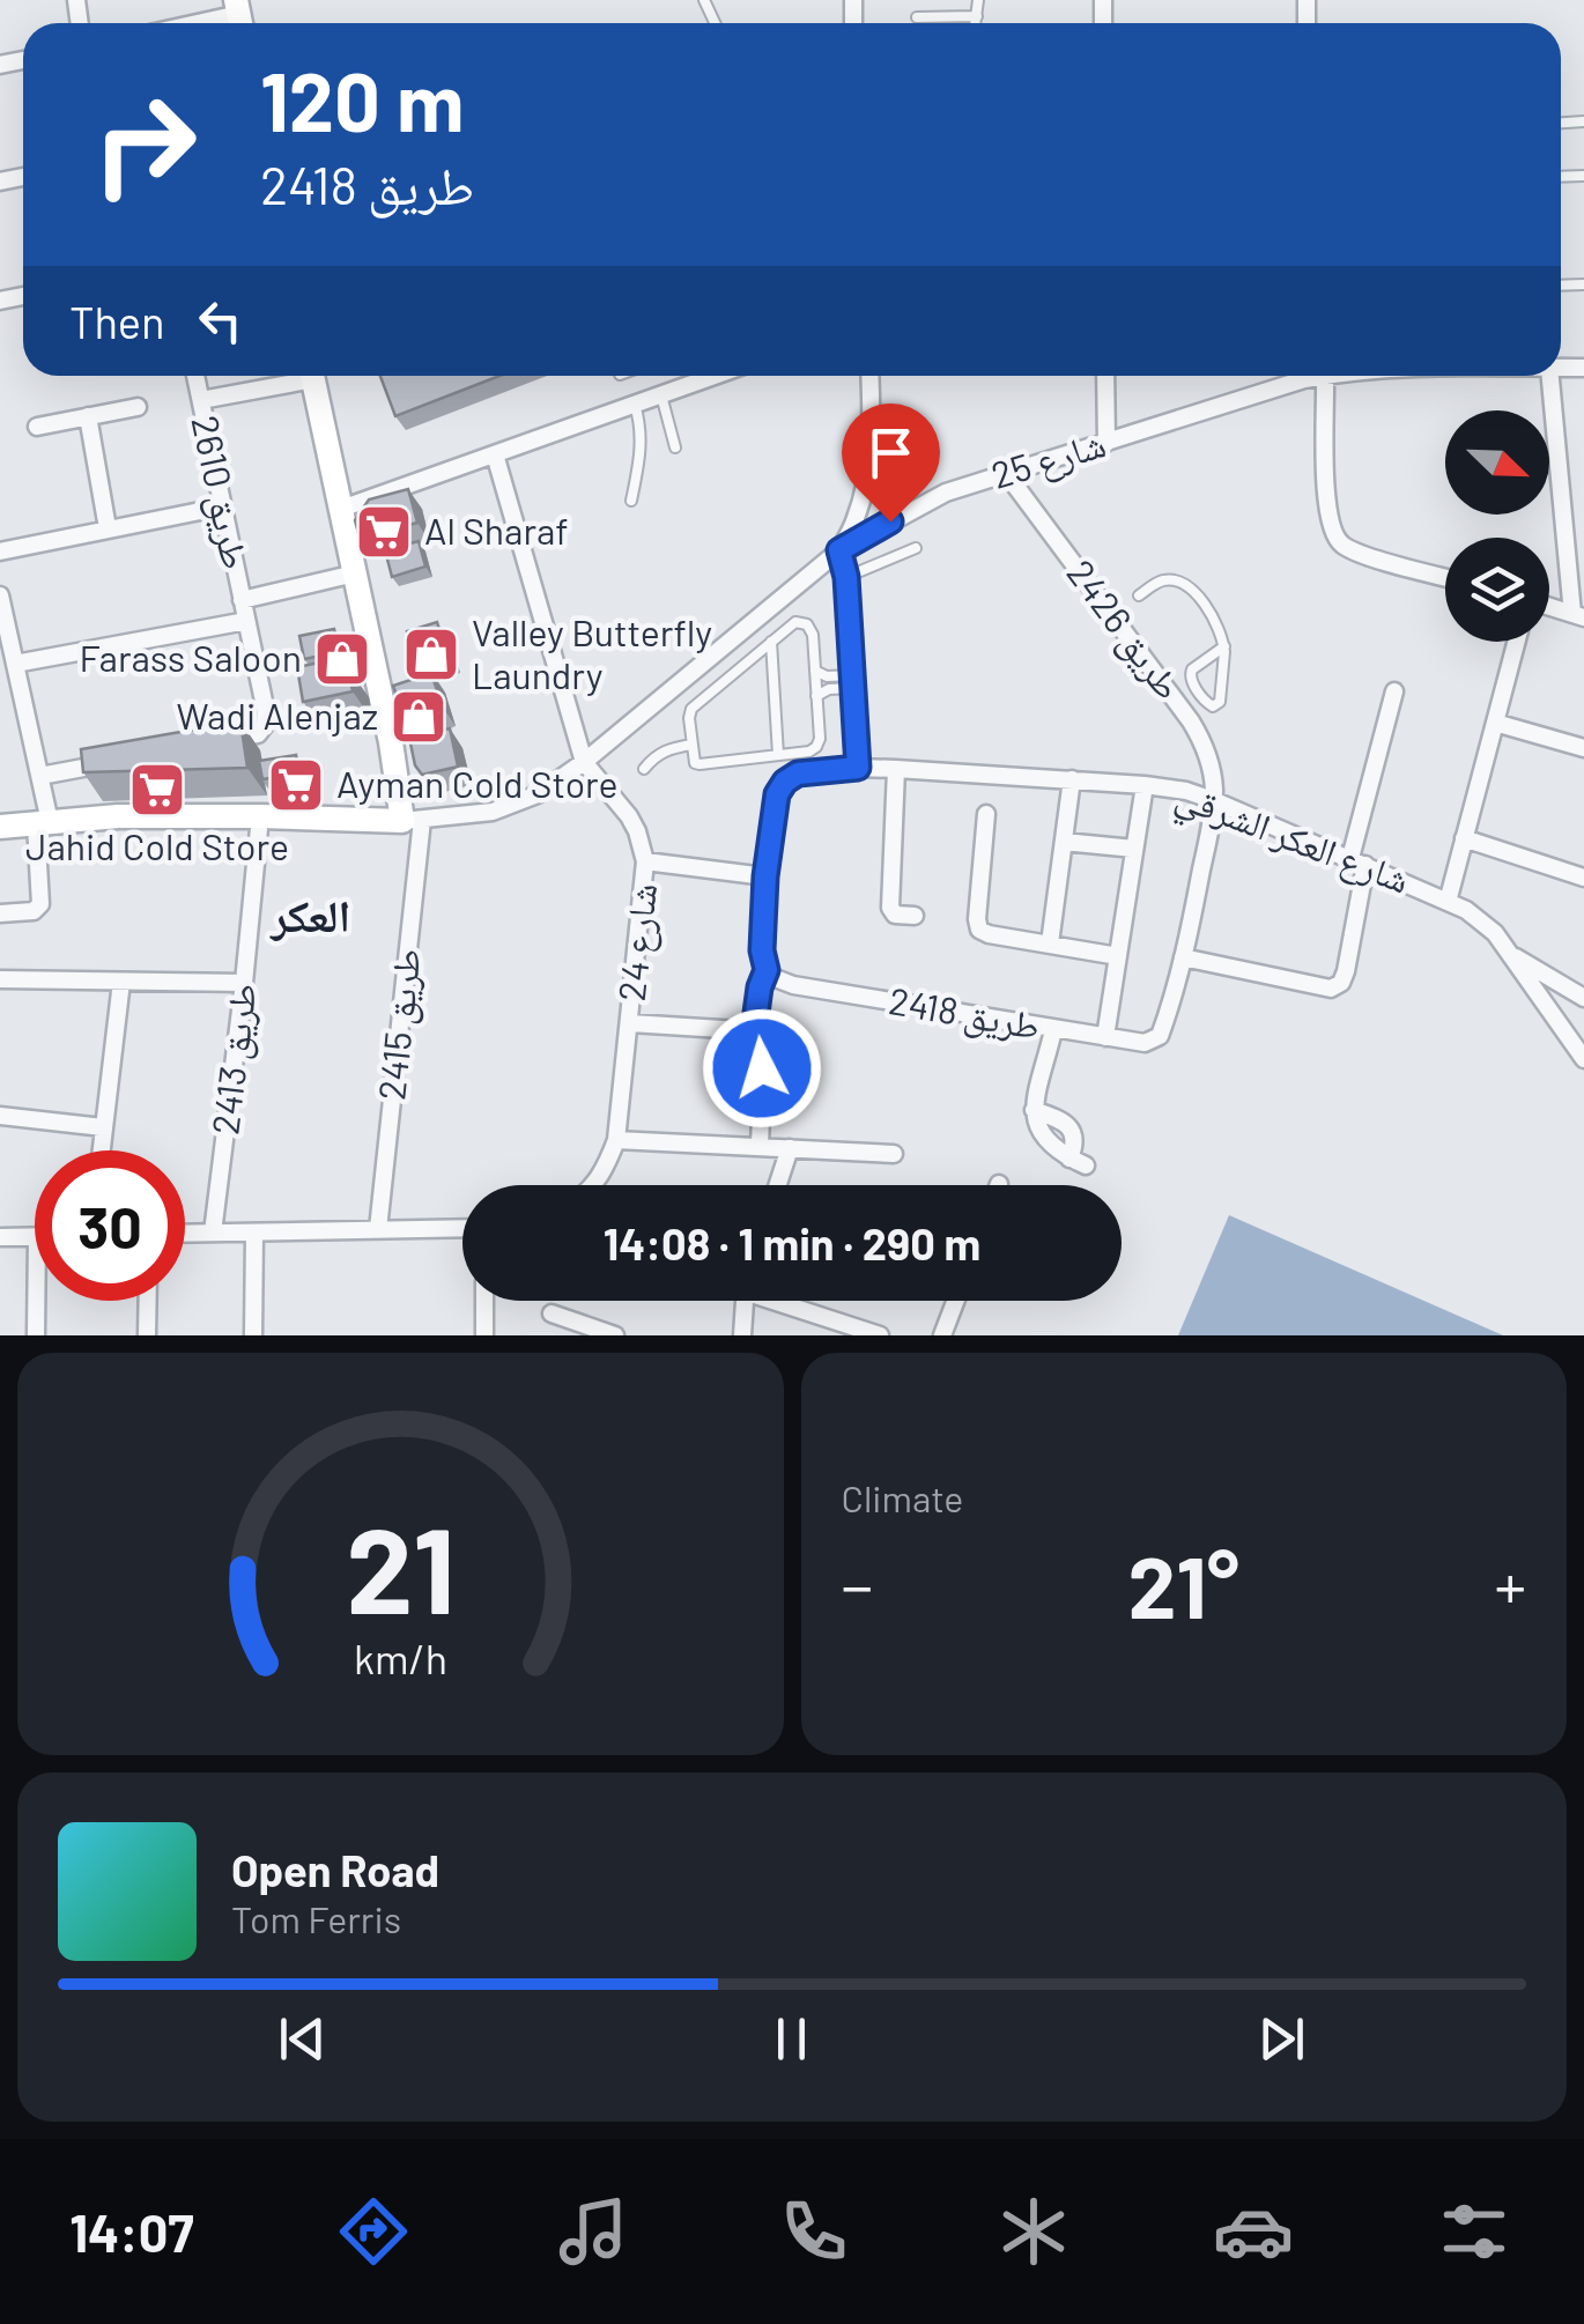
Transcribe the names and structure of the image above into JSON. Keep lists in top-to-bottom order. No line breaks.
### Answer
{"streets":{"street":["شارع 25","طريق 2610","طريق 2426","شارع العكر الشرقي","شارع 24","طريق 2418","طريق 2415","طريق 2413"]},"crossings":[["شارع 25","طريق 2426"],["شارع 25","شارع 24"],["شارع 25","طريق 2415"],["طريق 2426","شارع العكر الشرقي"],["طريق 2426","طريق 2418"]],"districts":["العكر"],"places":{"supermarket":["Al Sharaf","Ayman Cold Store","Jahid Cold Store"],"shop":["Valley Butterfly Laundry","Farass Saloon","Wadi Alenjaz"]},"north":"bottom right","page":{"turn":["120 m","طريق 2418"],"then":"Then","limit":"30","trip":"14:08 · 1 min · 290 m","tile":"Climate","heat":["−","21°","+"],"song":["Open Road","Tom Ferris"],"tabs":"14:07","gauge":["21","km/h"]}}
